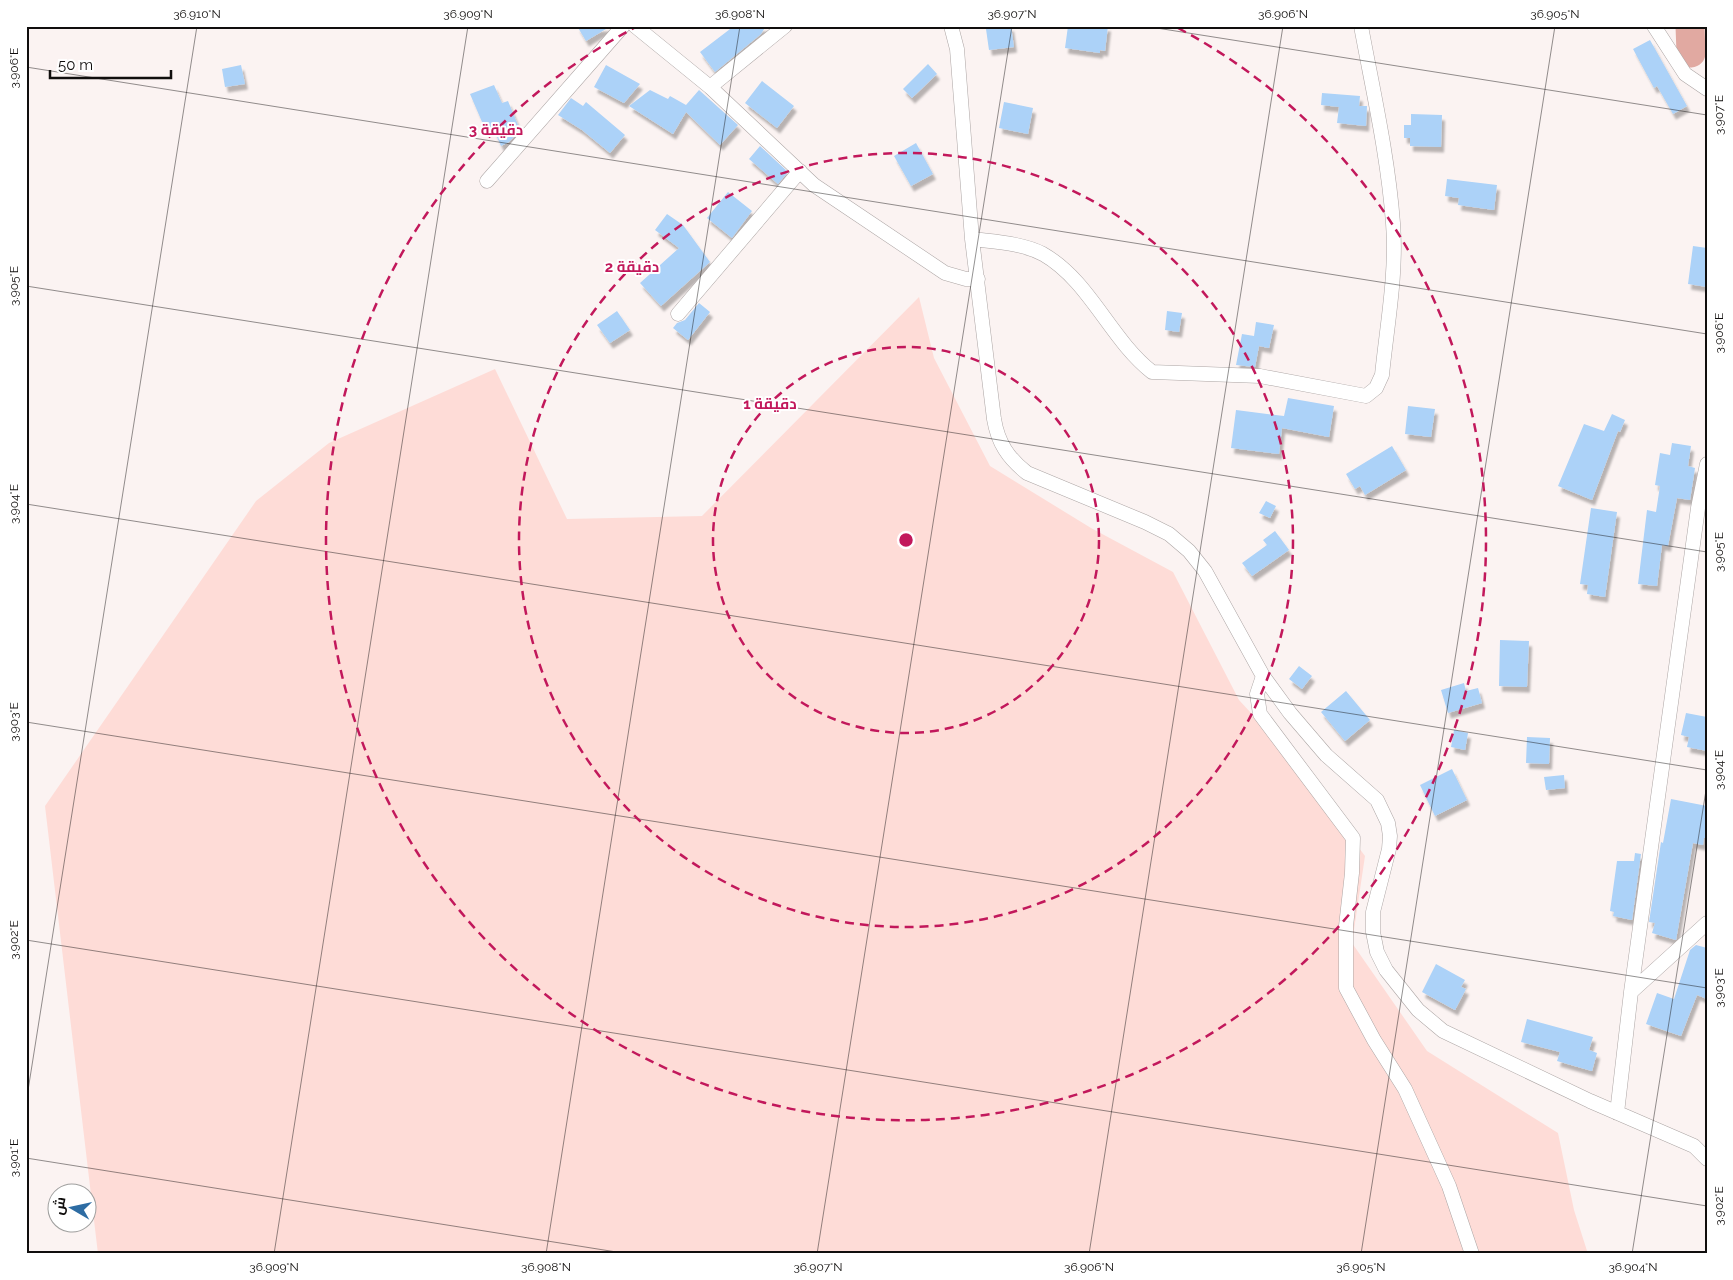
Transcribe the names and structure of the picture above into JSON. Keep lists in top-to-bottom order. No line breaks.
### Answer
{"scale_bar":"50 m","north":"left","coordinates":["36.910°N","36.909°N","36.908°N","36.907°N","36.906°N","36.905°N","3.906°E","3.907°E","3.905°E","3.904°E","3.903°E","3.902°E","3.901°E","36.904°N"],"rings":["3 دقيقة","2 دقيقة","1 دقيقة"]}
